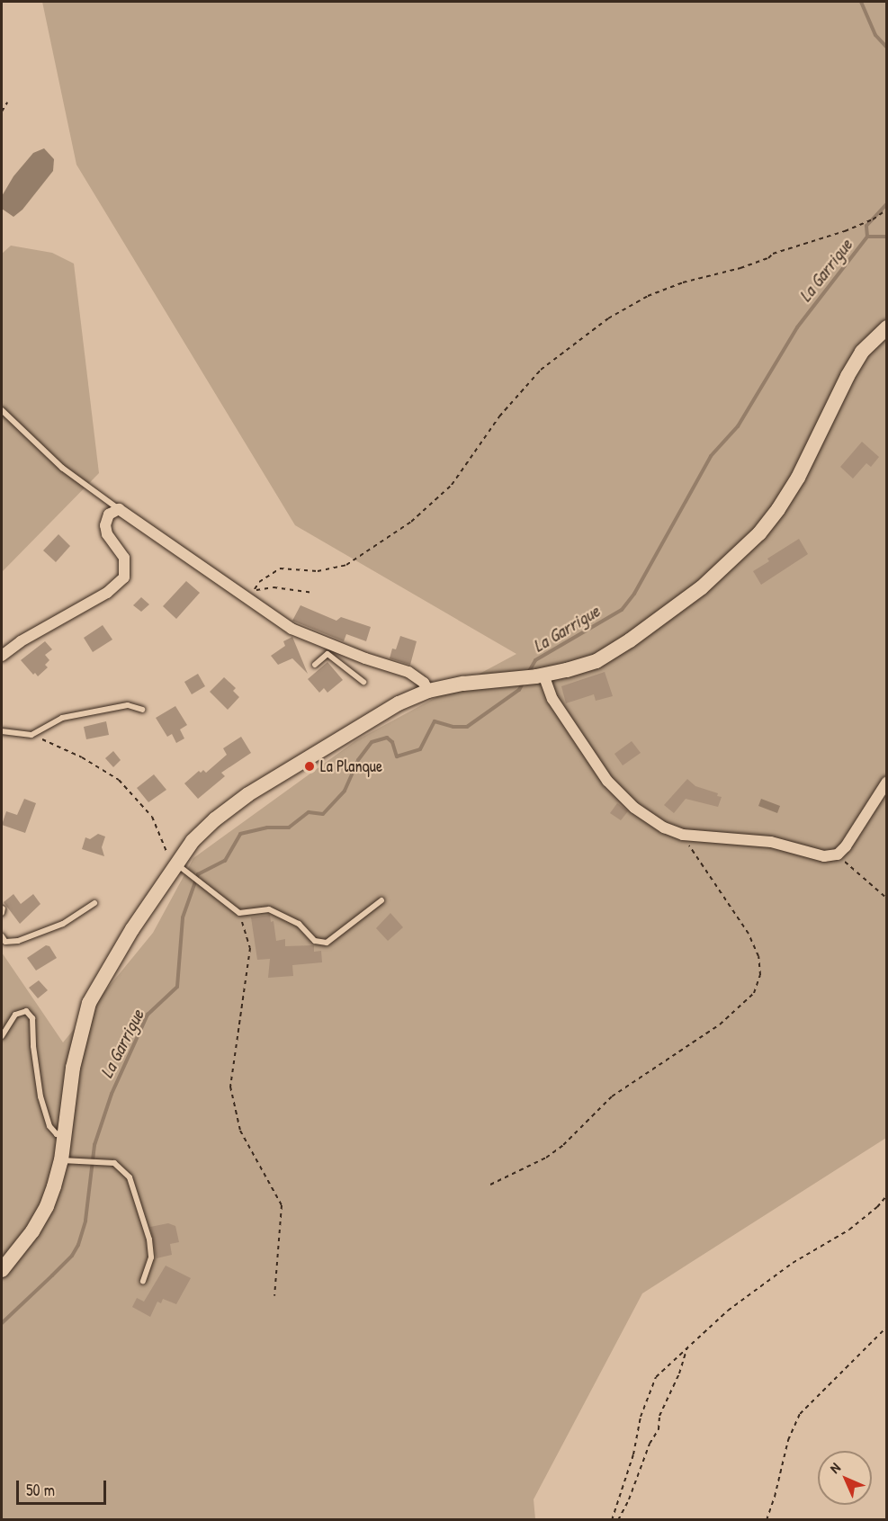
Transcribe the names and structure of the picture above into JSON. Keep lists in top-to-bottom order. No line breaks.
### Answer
{"water":["La Garrigue"],"places":["La Planque"],"scale_bar":"50 m","north":"top left"}
